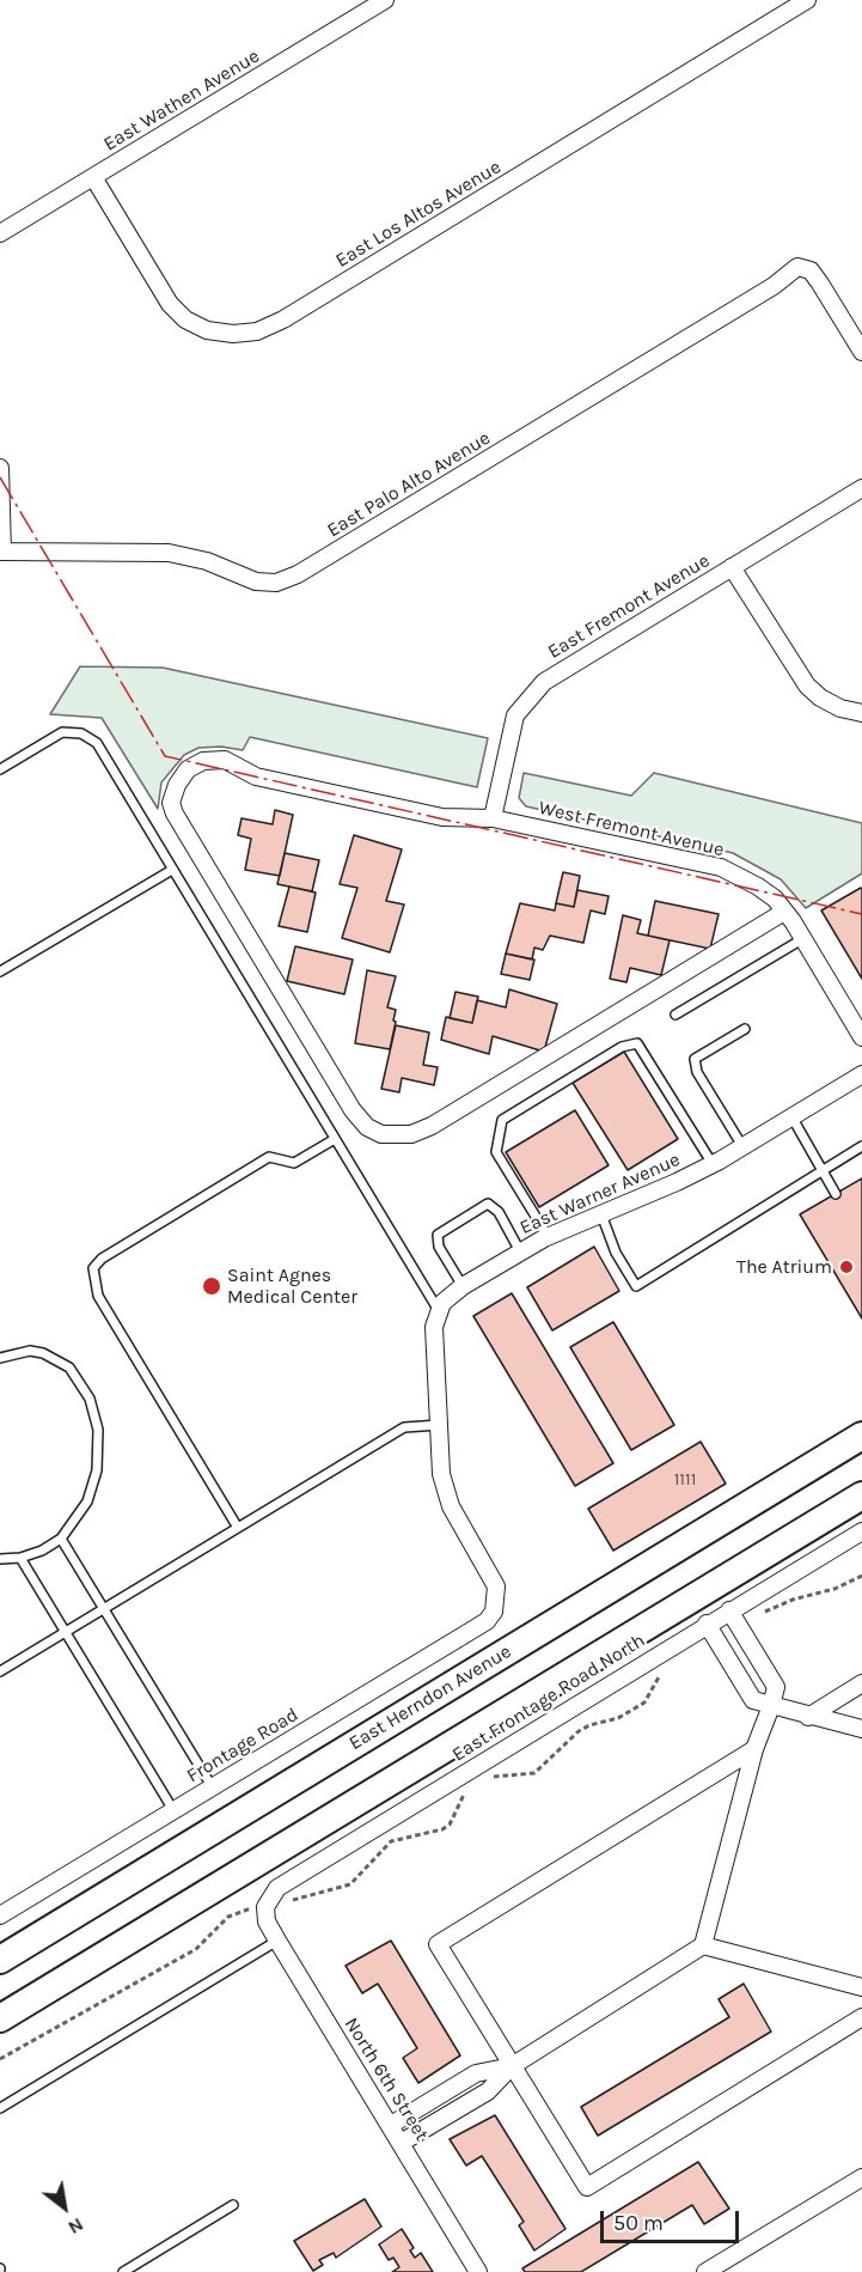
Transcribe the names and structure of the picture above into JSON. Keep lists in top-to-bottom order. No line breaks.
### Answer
{"streets":{"main road":["East Herndon Avenue"],"street":["East Wathen Avenue","East Los Altos Avenue","East Palo Alto Avenue","East Fremont Avenue","West Fremont Avenue","East Warner Avenue","East Frontage Road North","Frontage Road","North 6th Street"]},"crossings":[["East Wathen Avenue","East Los Altos Avenue"],["East Fremont Avenue","West Fremont Avenue"],["East Frontage Road North","North 6th Street"]],"places":["The Atrium","Saint Agnes Medical Center"],"house_numbers":["1111"],"scale_bar":"50 m","north":"bottom right"}
